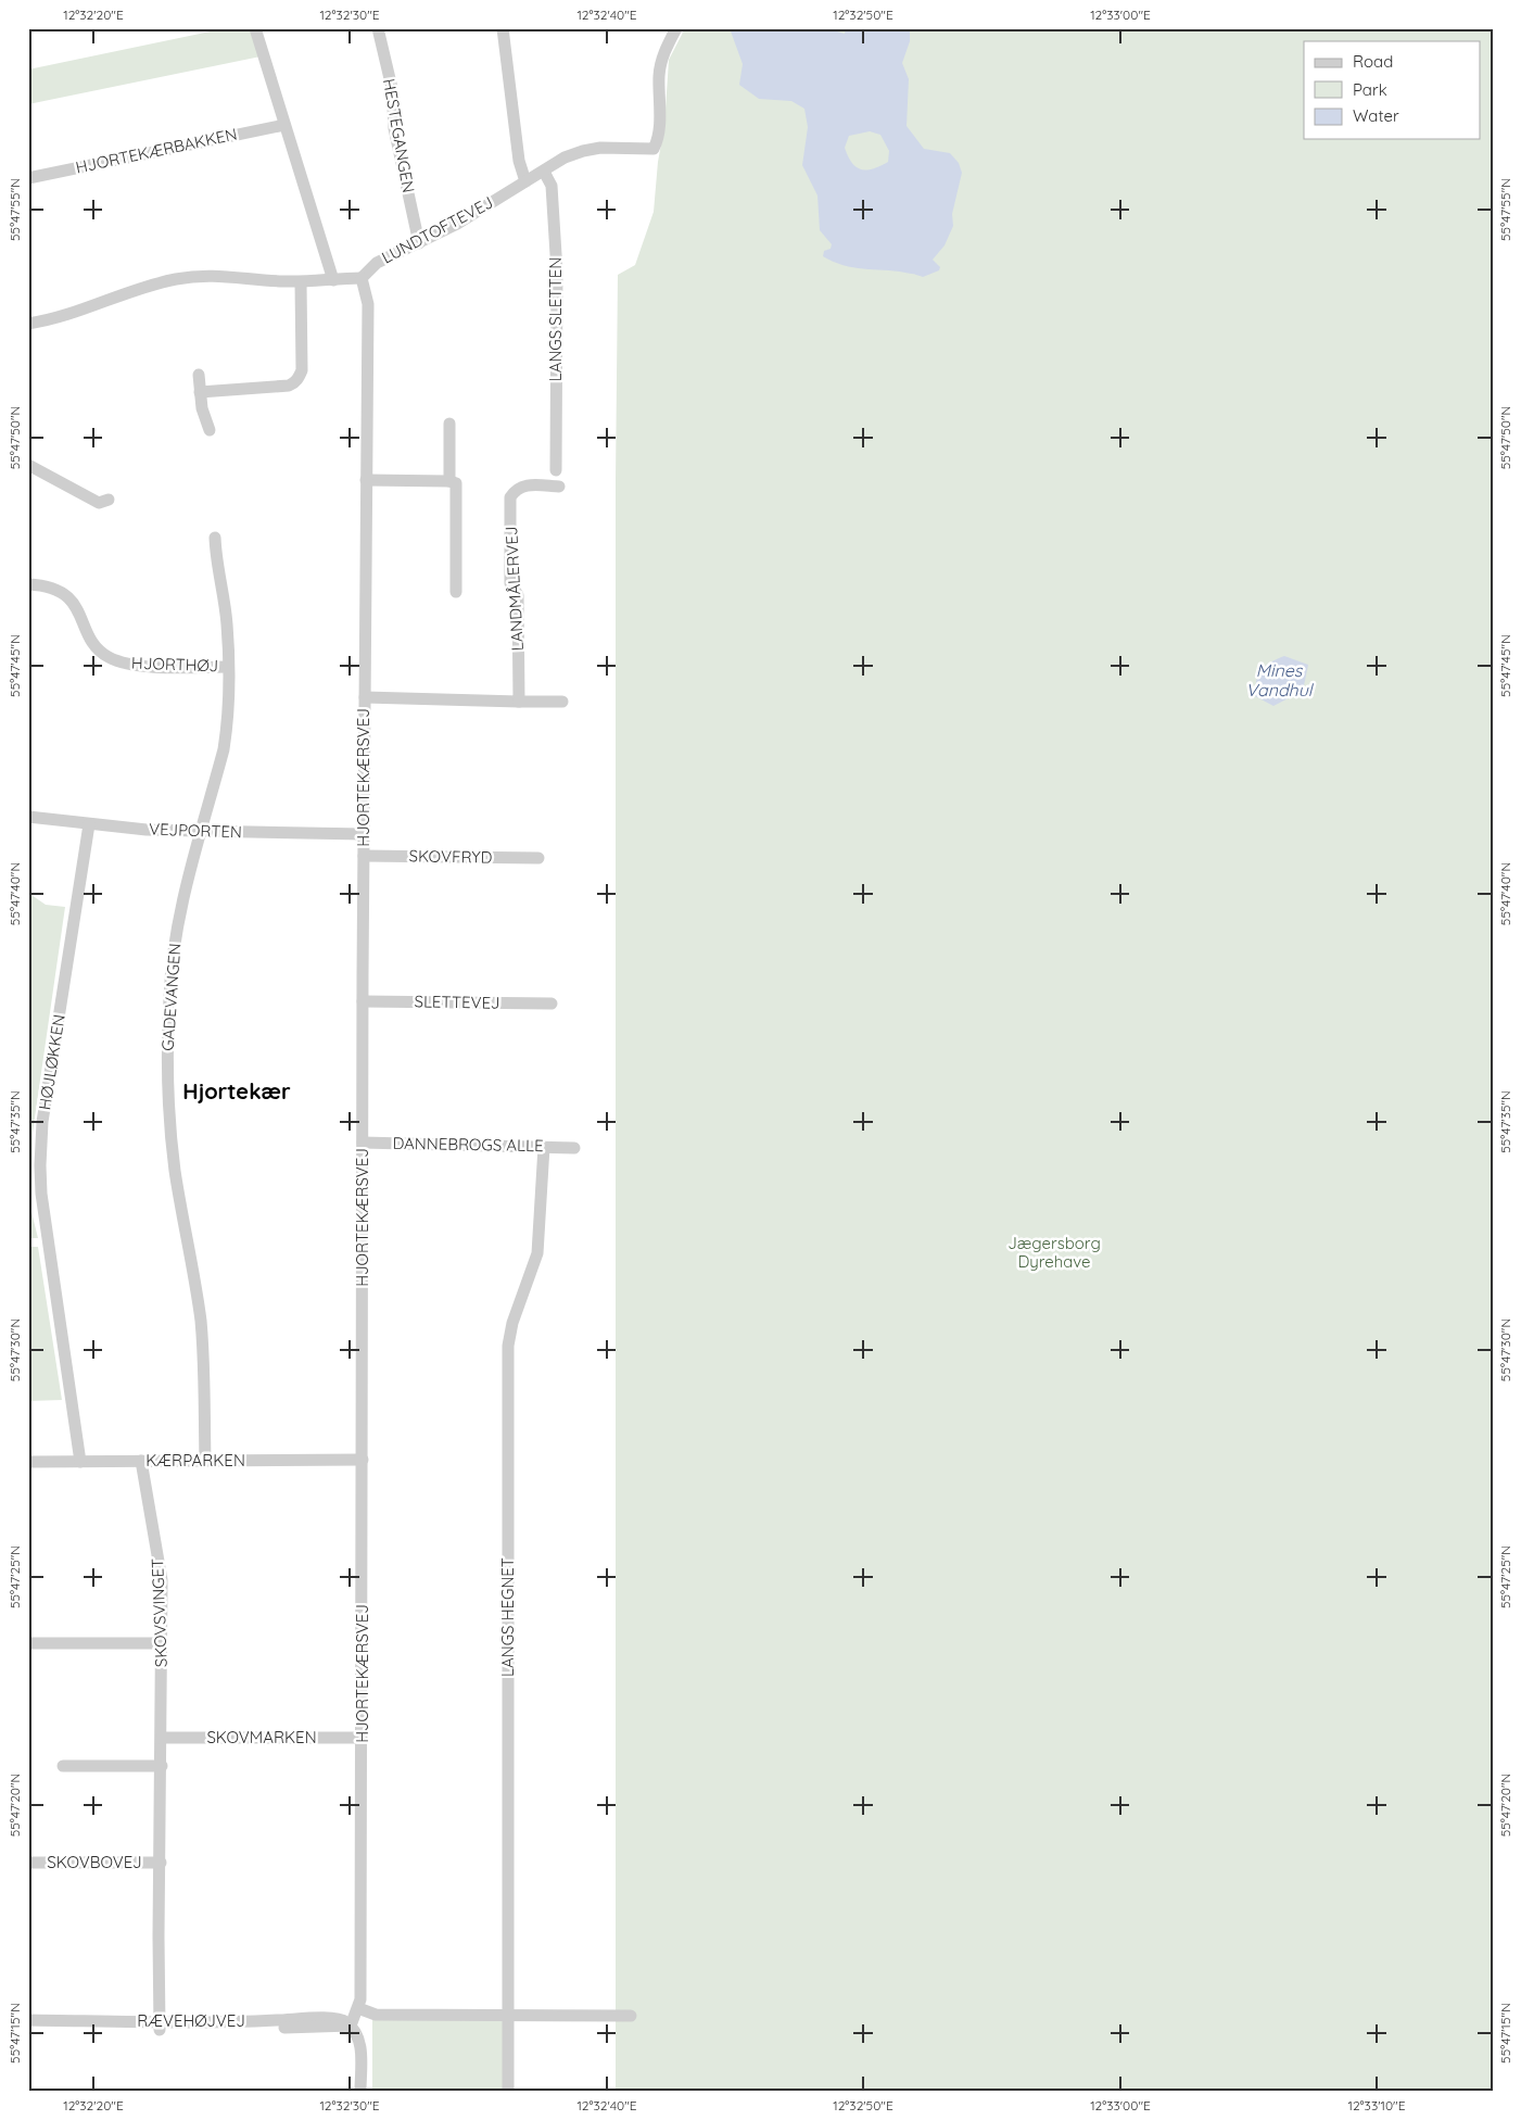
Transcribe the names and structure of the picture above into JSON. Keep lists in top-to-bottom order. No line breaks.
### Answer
{"streets":{"street":["HESTEGANGEN","HJORTEKÆRBAKKEN","LUNDTOFTEVEJ","LANGS SLETTEN","LANDMÅLERVEJ","HJORTHØJ","HJORTEKÆRSVEJ","VEJPORTEN","SKOVFRYD","GADEVANGEN","SLETTEVEJ","HØJLØKKEN","DANNEBROGS ALLE","KÆRPARKEN","SKOVSVINGET","LANGS HEGNET","SKOVMARKEN","SKOVBOVEJ","RÆVEHØJVEJ"]},"crossings":[["HESTEGANGEN","LUNDTOFTEVEJ"],["LUNDTOFTEVEJ","LANGS SLETTEN"],["LUNDTOFTEVEJ","HJORTEKÆRSVEJ"],["HJORTHØJ","GADEVANGEN"],["HJORTEKÆRSVEJ","VEJPORTEN"],["HJORTEKÆRSVEJ","SKOVFRYD"],["HJORTEKÆRSVEJ","SLETTEVEJ"],["HJORTEKÆRSVEJ","DANNEBROGS ALLE"],["HJORTEKÆRSVEJ","KÆRPARKEN"],["HJORTEKÆRSVEJ","SKOVMARKEN"],["HJORTEKÆRSVEJ","RÆVEHØJVEJ"],["VEJPORTEN","GADEVANGEN"],["VEJPORTEN","HØJLØKKEN"],["GADEVANGEN","KÆRPARKEN"],["HØJLØKKEN","KÆRPARKEN"],["DANNEBROGS ALLE","LANGS HEGNET"],["KÆRPARKEN","SKOVSVINGET"],["SKOVSVINGET","SKOVMARKEN"],["SKOVSVINGET","SKOVBOVEJ"],["SKOVSVINGET","RÆVEHØJVEJ"]],"districts":["Hjortekær"],"water":["Mines Vandhul"],"parks":["Jægersborg Dyrehave"],"legend":["Road","Park","Water"],"coordinates":["12°32'20\"E","12°32'30\"E","12°32'40\"E","12°32'50\"E","12°33'00\"E","55°47'55\"N","55°47'50\"N","55°47'45\"N","55°47'40\"N","55°47'35\"N","55°47'30\"N","55°47'25\"N","55°47'20\"N","55°47'15\"N","12°33'10\"E"]}
